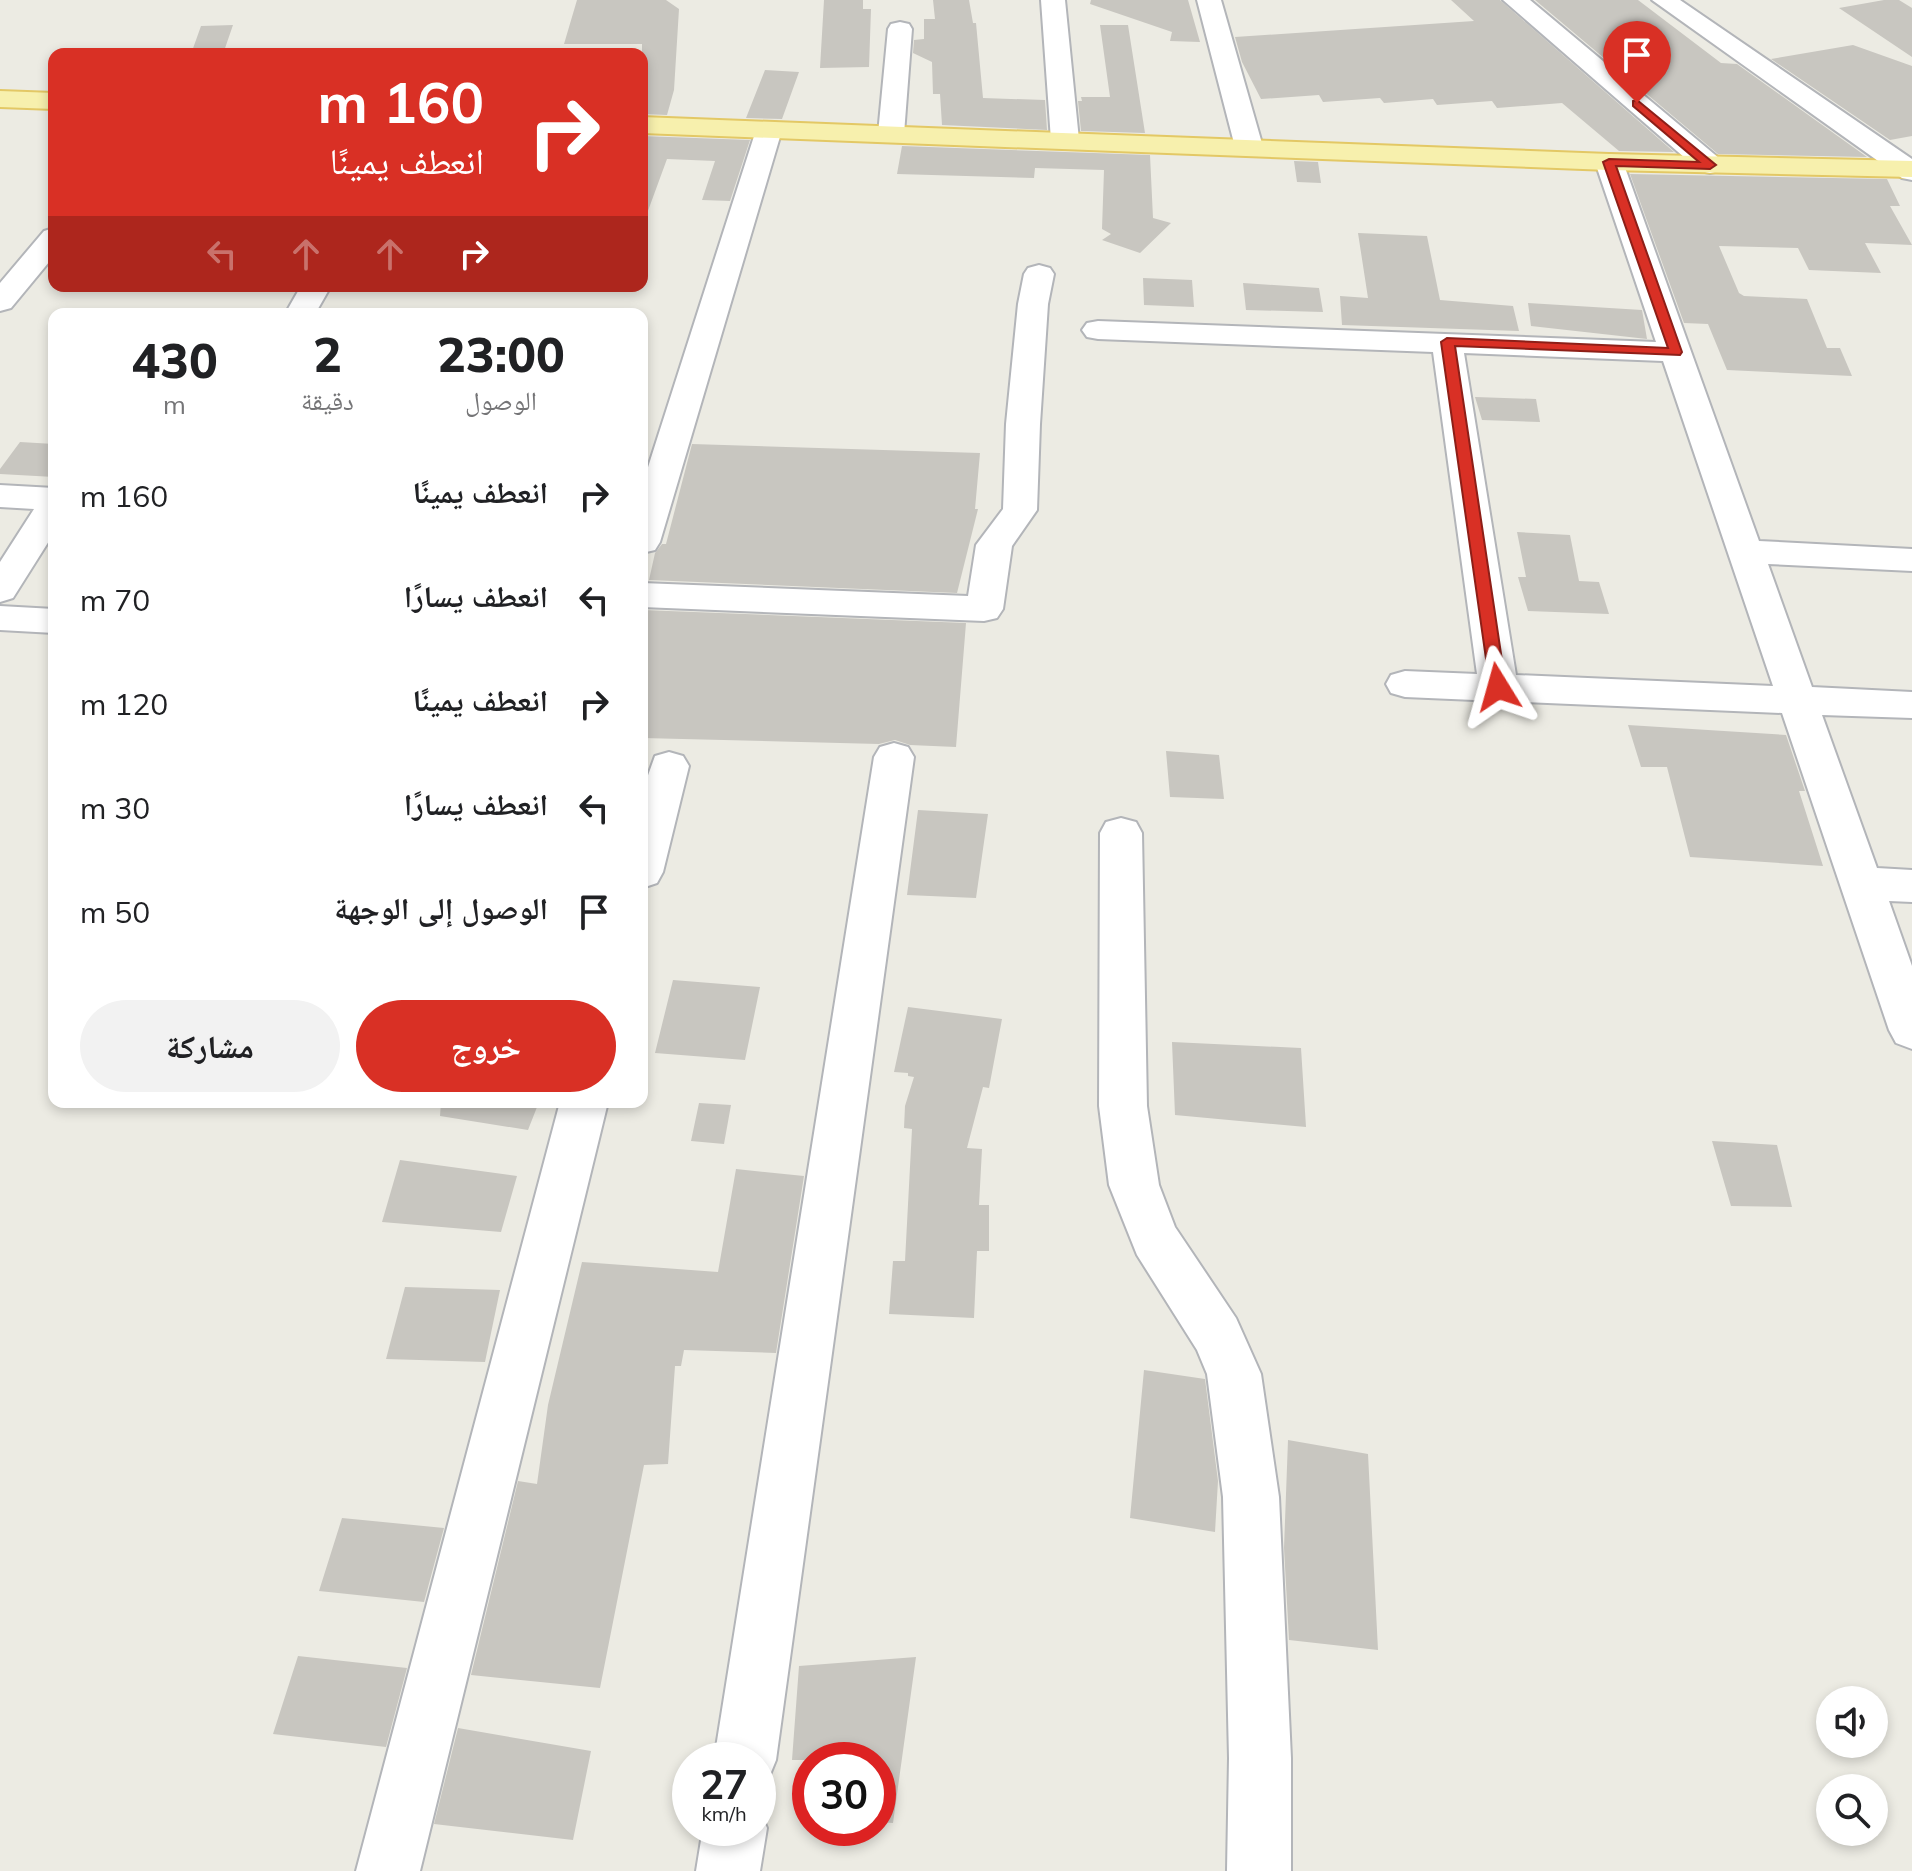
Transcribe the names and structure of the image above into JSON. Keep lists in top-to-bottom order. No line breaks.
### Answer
{"page":{"turn":["160 m","انعطف يمينًا"],"eta":["23:00","الوصول","2","دقيقة","430","m"],"list":[{"name":"انعطف يمينًا","value":"160 m"},{"name":"انعطف يسارًا","value":"70 m"},{"name":"انعطف يمينًا","value":"120 m"},{"name":"انعطف يسارًا","value":"30 m"},{"name":"الوصول إلى الوجهة","value":"50 m"}],"buttons":["خروج","مشاركة"],"speed":"27 km/h","limit":"30"}}
